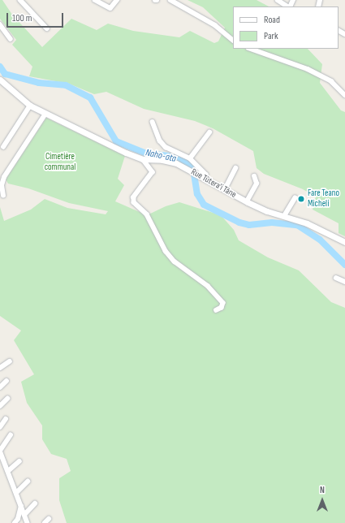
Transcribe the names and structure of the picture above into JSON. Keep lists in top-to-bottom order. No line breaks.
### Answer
{"streets":{"street":["Rue Tūtera'i Tāne"]},"water":["Naho-ata"],"parks":["Cimetière communal"],"places":["Fare Teano Micheli"],"legend":["Road","Park"],"scale_bar":"100 m","north":"top"}
